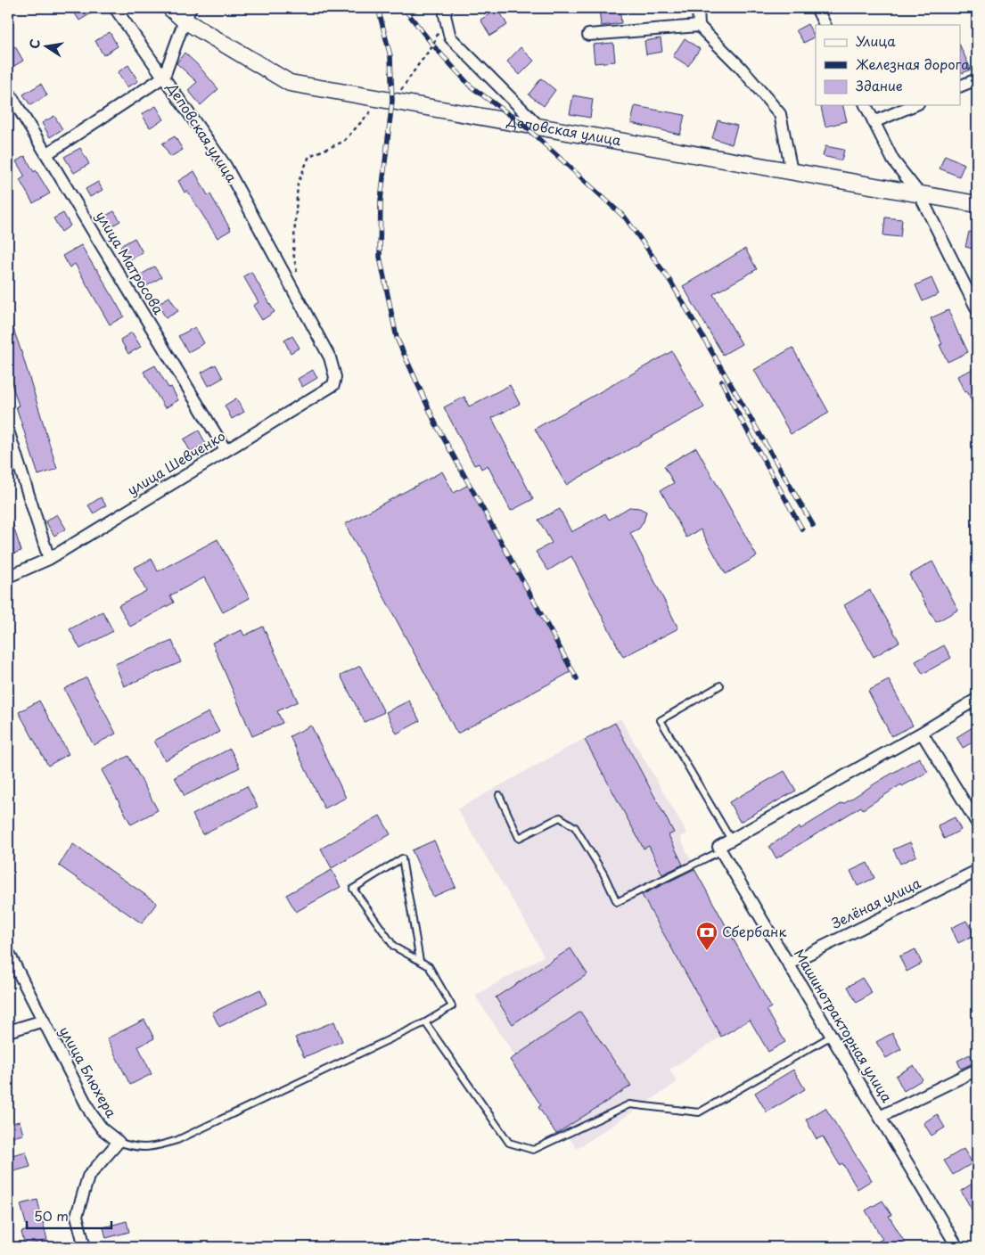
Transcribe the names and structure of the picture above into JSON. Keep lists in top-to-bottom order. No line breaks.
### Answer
{"streets":{"street":["Деповская улица","улица Матросова","улица Шевченко","Зелёная улица","Машинотракторная улица","улица Блюхера"]},"crossings":[["Деповская улица","улица Шевченко"],["улица Матросова","улица Шевченко"],["Зелёная улица","Машинотракторная улица"]],"places":{"bank":["Сбербанк"]},"legend":["Улица","Железная дорога","Здание"],"scale_bar":"50 m","north":"left"}
